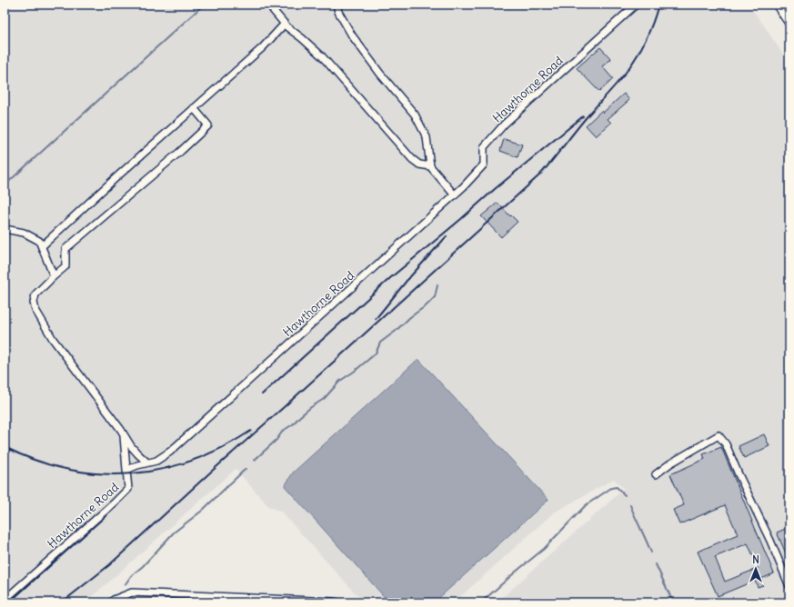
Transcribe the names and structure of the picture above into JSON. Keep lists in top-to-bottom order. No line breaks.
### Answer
{"streets":{"street":["Hawthorne Road"]},"north":"top"}
